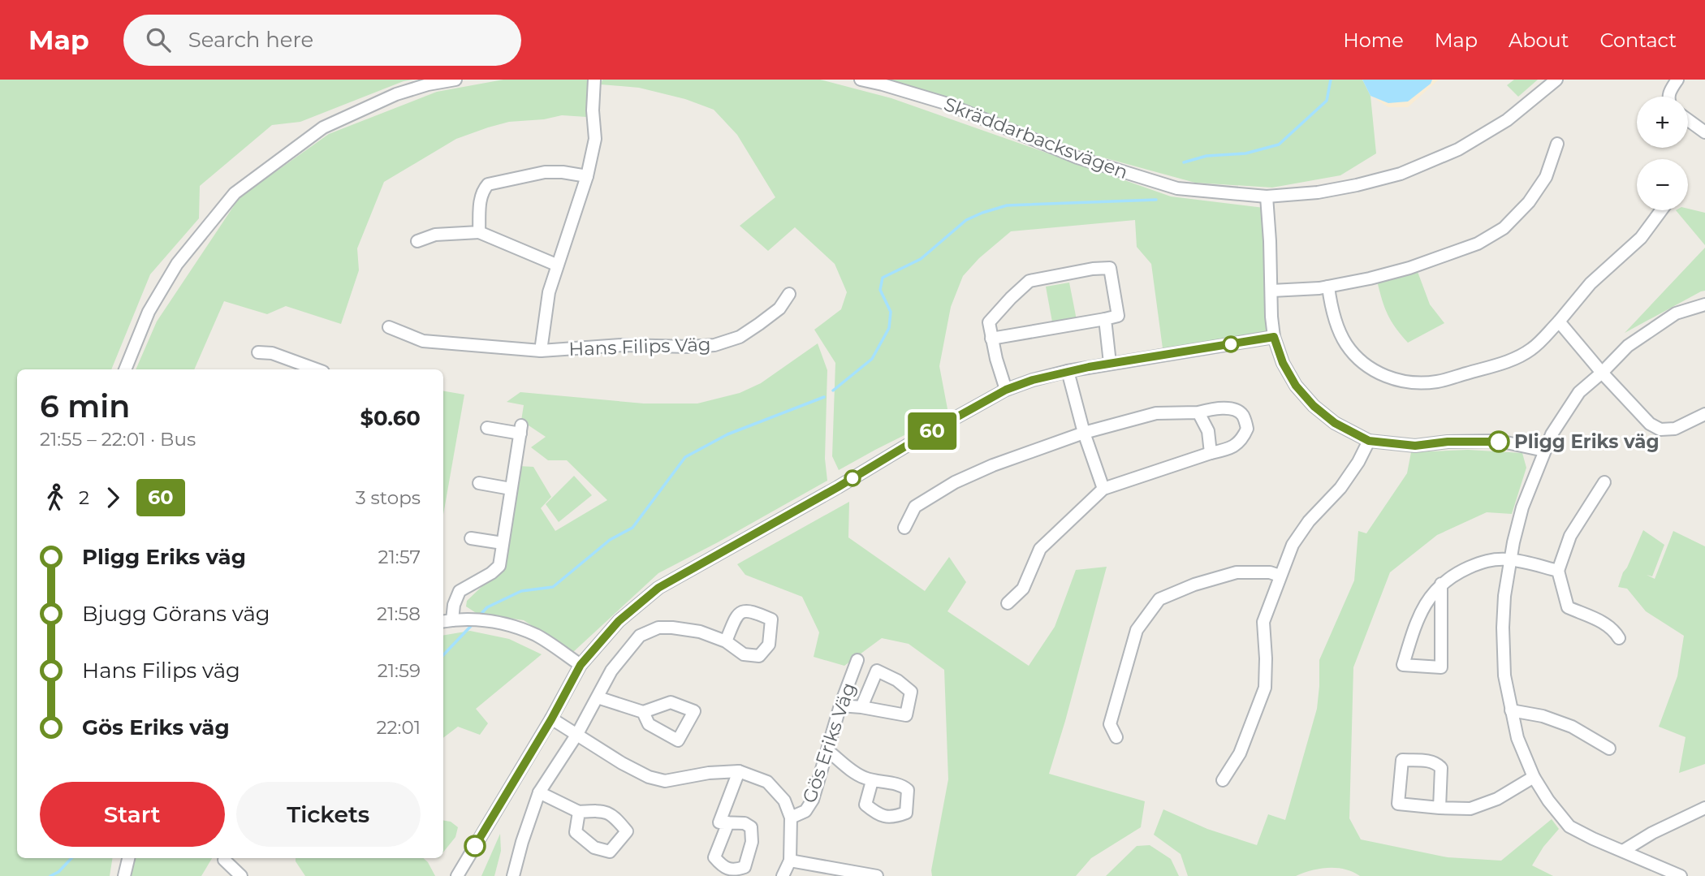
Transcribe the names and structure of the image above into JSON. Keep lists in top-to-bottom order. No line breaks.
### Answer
{"streets":{"street":["Skräddarbacksvägen","Hans Filips Väg","Gös Eriks Väg"]},"places":["Pligg Eriks väg"],"lines":["bus line 60"],"page":{"header":"Map","search":"Search here","nav":["Home","Map","About","Contact"],"on_map":"60","map_buttons":["+","−"],"heading":["6 min","21:55 – 22:01 · Bus","$0.60"],"legs":["2","60","3 stops"],"list":[{"name":"Pligg Eriks väg","value":"21:57"},{"name":"Bjugg Görans väg","value":"21:58"},{"name":"Hans Filips väg","value":"21:59"},{"name":"Gös Eriks väg","value":"22:01"}],"buttons":["Start","Tickets"]}}
